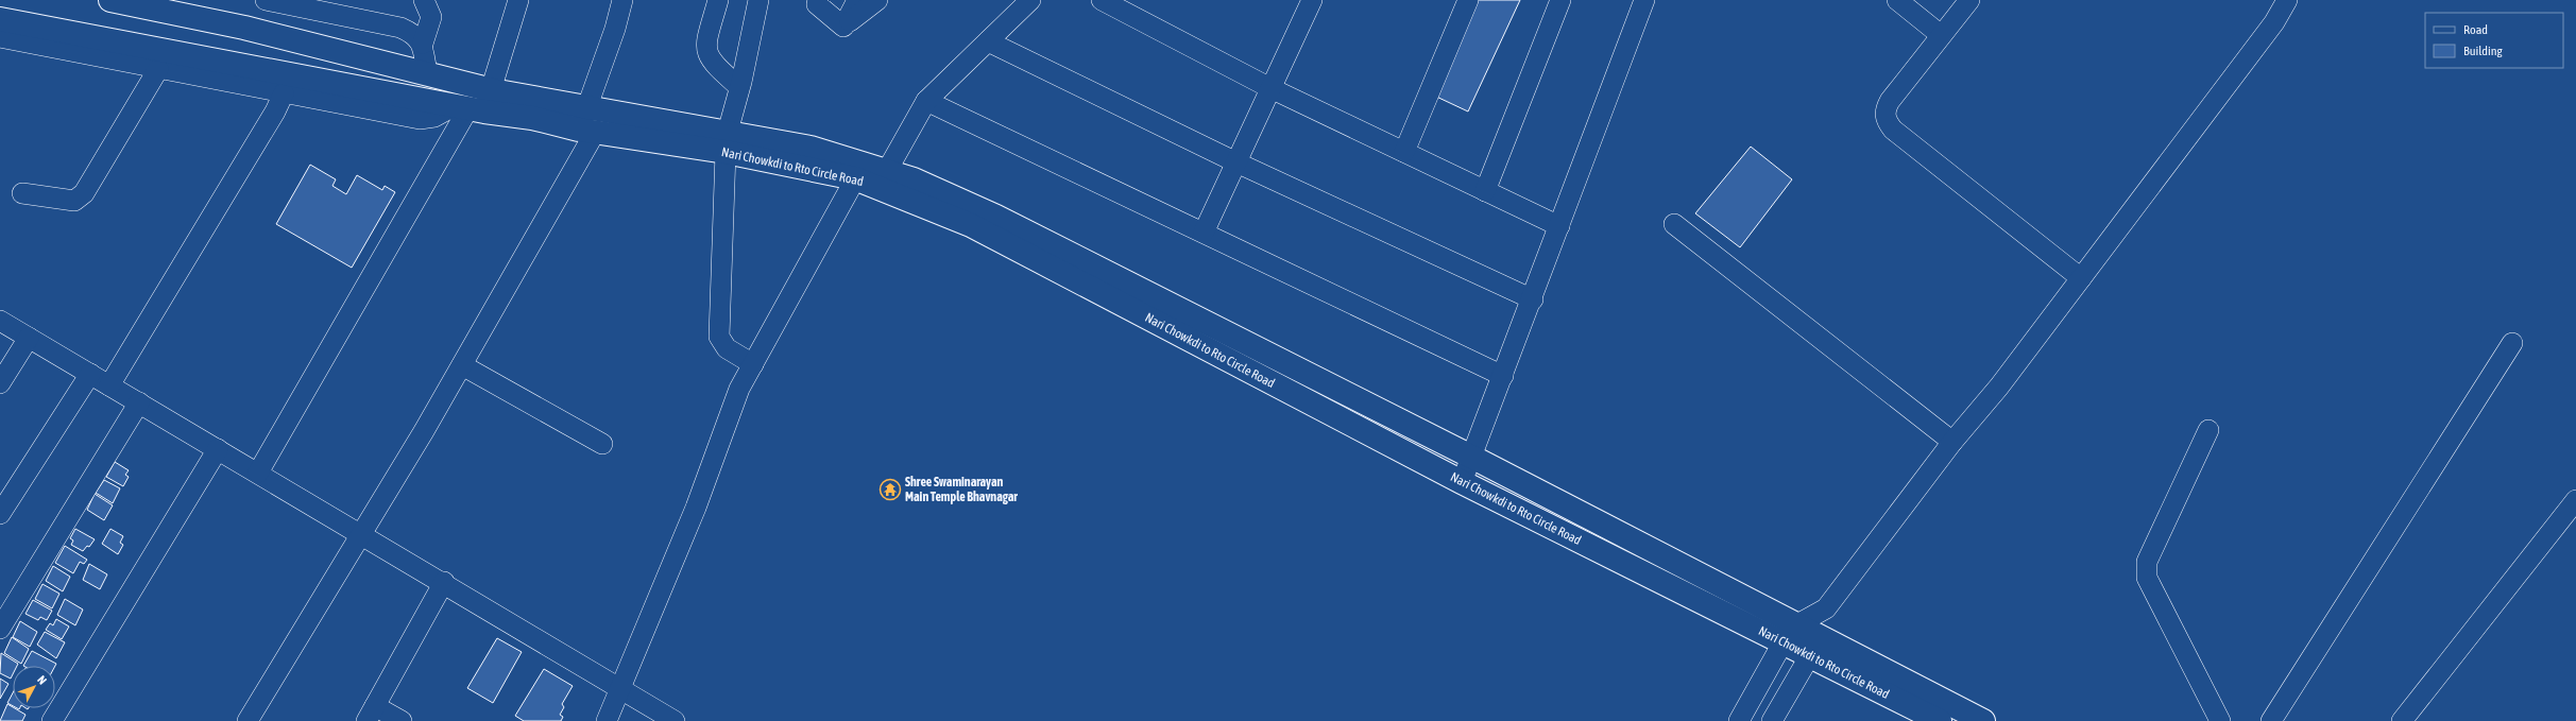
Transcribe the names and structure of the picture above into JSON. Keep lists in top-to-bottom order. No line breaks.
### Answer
{"streets":{"highway":["Nari Chowkdi to Rto Circle Road"]},"places":{"temple":["Shree Swaminarayan Main Temple Bhavnagar"]},"legend":["Road","Building"],"north":"top right"}
